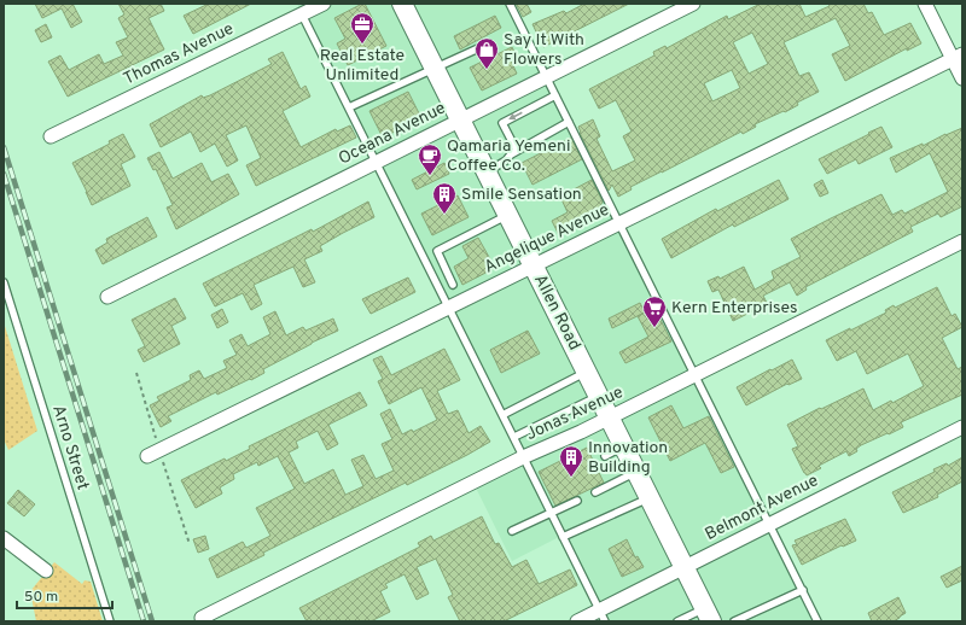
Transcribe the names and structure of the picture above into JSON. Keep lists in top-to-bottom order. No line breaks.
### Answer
{"streets":{"main road":["Allen Road"],"street":["Thomas Avenue","Oceana Avenue","Angelique Avenue","Jonas Avenue","Belmont Avenue"],"lane":["Arno Street"]},"crossings":[["Oceana Avenue","Allen Road"],["Angelique Avenue","Allen Road"],["Allen Road","Jonas Avenue"],["Allen Road","Belmont Avenue"]],"places":{"office":["Real Estate Unlimited"],"shop":["Say It With Flowers"],"cafe":["Qamaria Yemeni Coffee Co."],"building":["Smile Sensation","Innovation Building"],"supermarket":["Kern Enterprises"]},"scale_bar":"50 m"}
